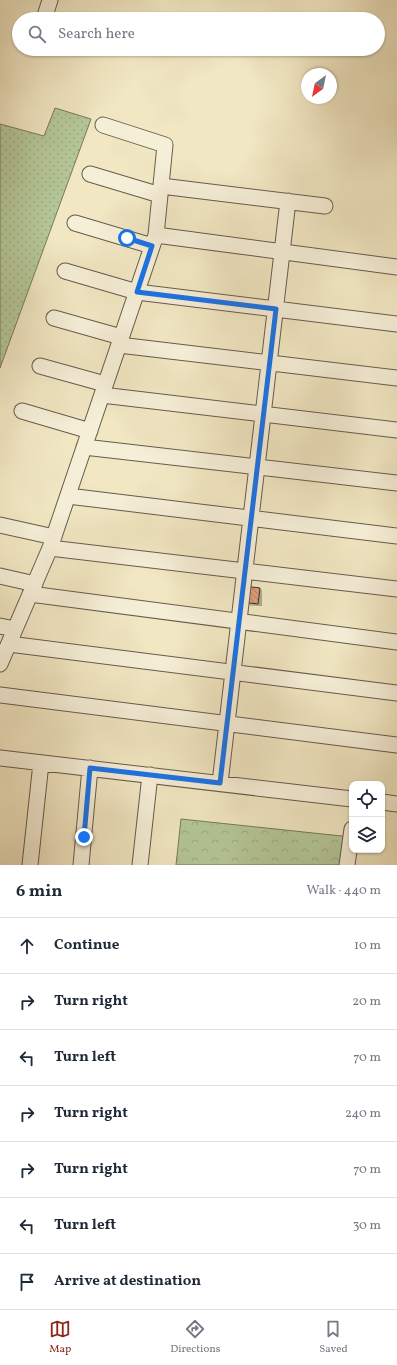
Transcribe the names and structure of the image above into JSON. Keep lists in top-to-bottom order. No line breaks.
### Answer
{"north":"bottom left","page":{"search":"Search here","heading":["6 min","Walk · 440 m"],"list":[["Continue","10 m"],["Turn right","20 m"],["Turn left","70 m"],["Turn right","240 m"],["Turn right","70 m"],["Turn left","30 m"],"Arrive at destination"],"nav":["Map","Directions","Saved"]}}
